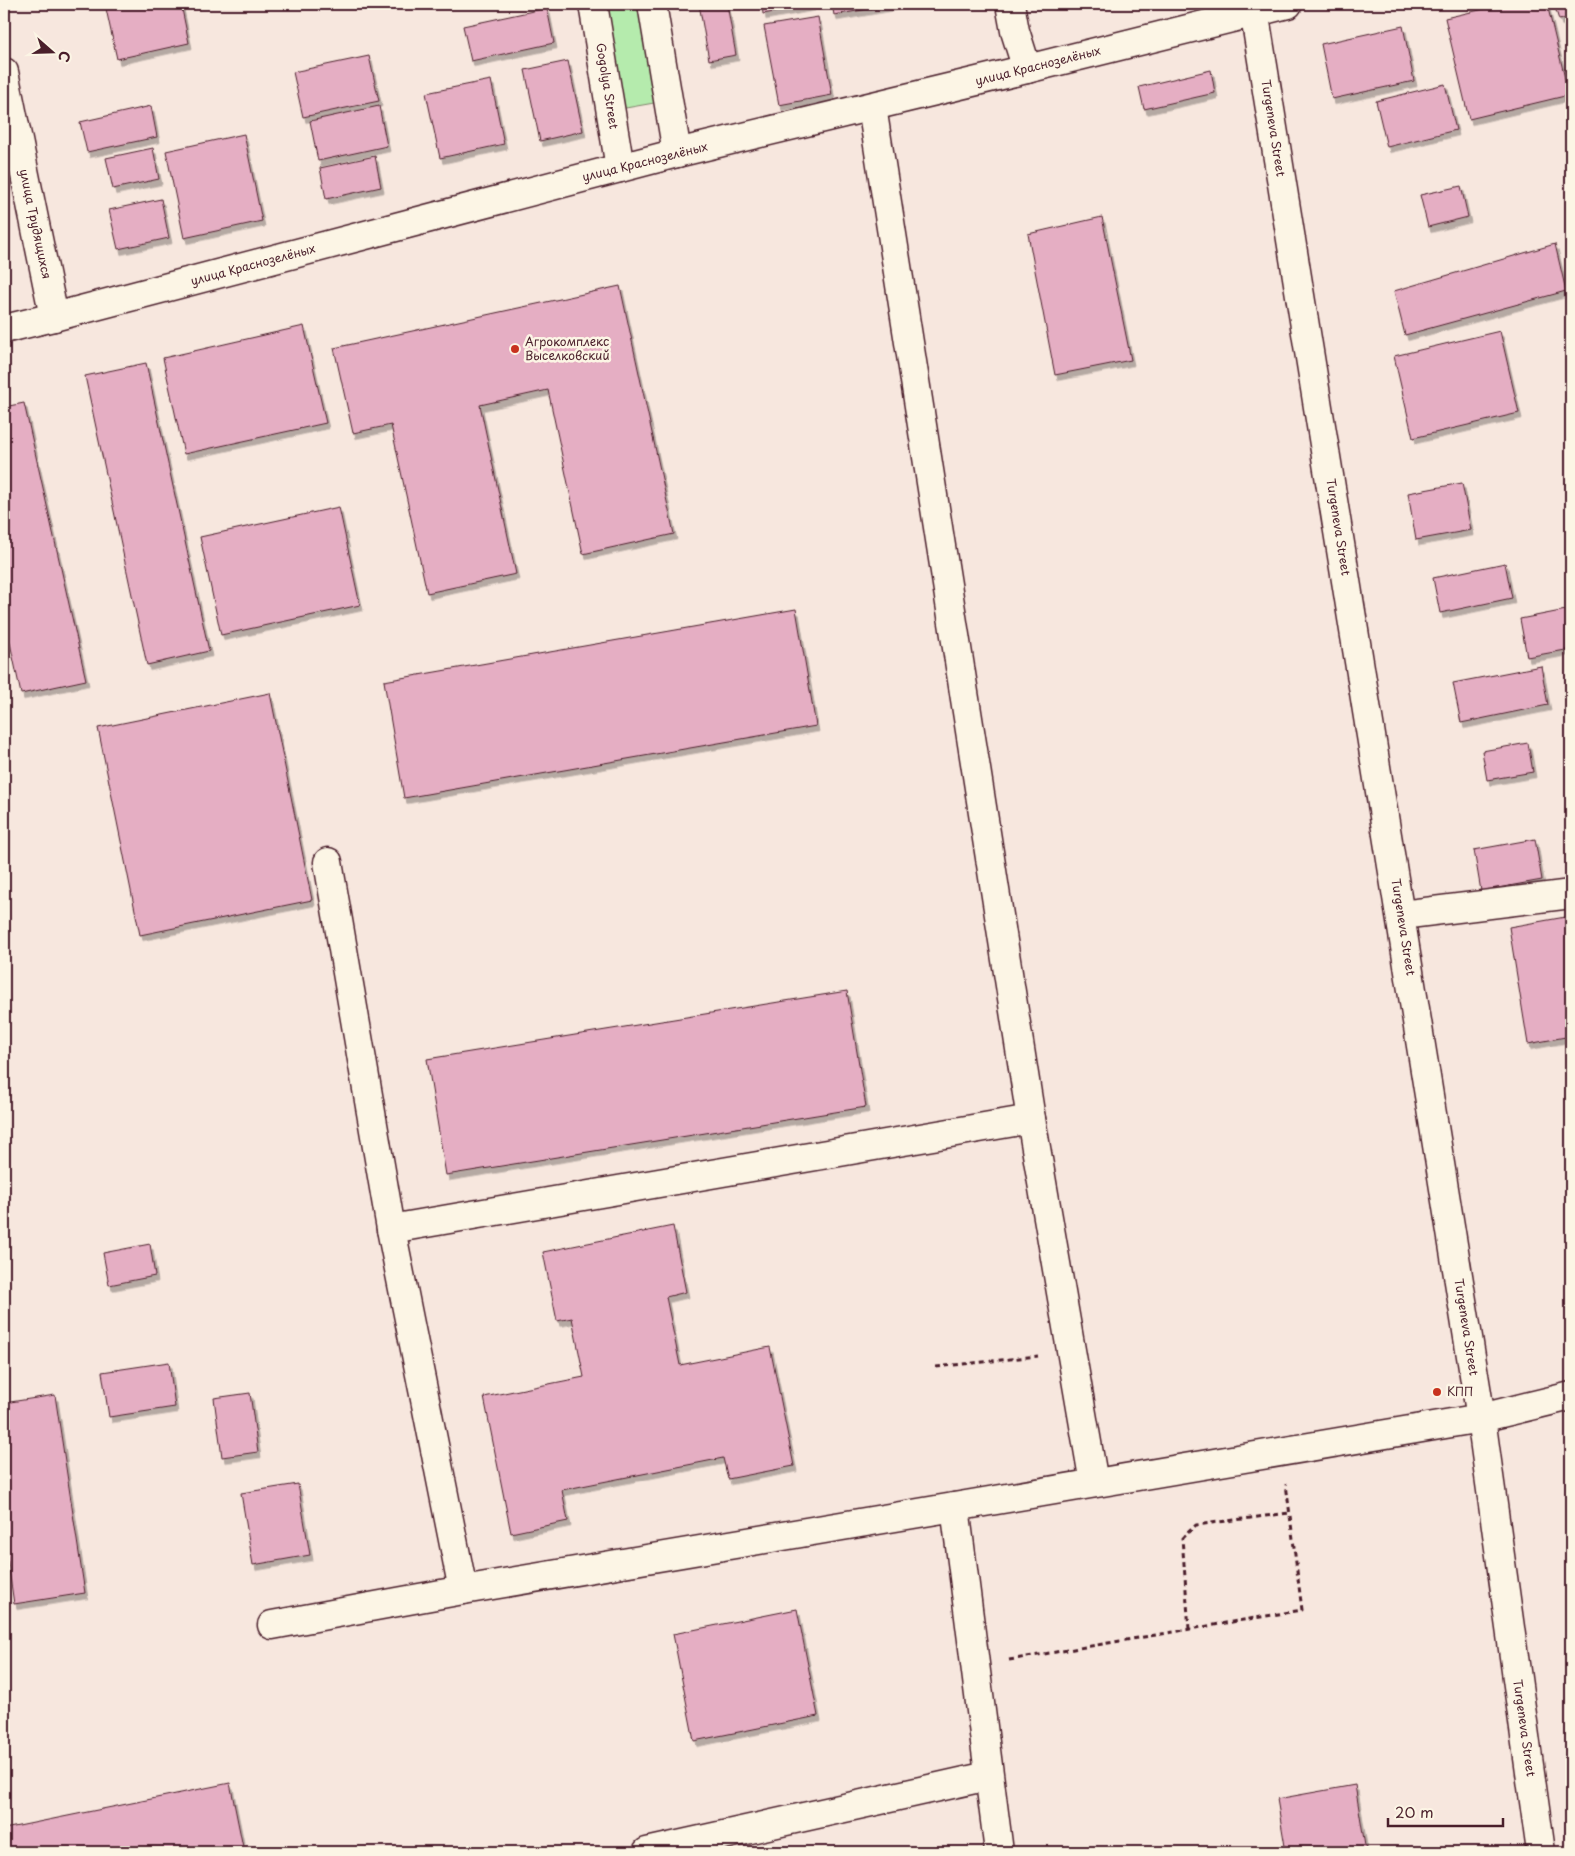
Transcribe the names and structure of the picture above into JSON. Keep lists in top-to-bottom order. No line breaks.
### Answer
{"streets":{"street":["улица Краснозелёных","Gogolya Street","Turgeneva Street","улица Трудящихся"]},"crossings":[["улица Краснозелёных","Gogolya Street"],["улица Краснозелёных","Turgeneva Street"],["улица Краснозелёных","улица Трудящихся"]],"places":["Агрокомплекс Выселковский","КПП"],"scale_bar":"20 m","north":"right"}
